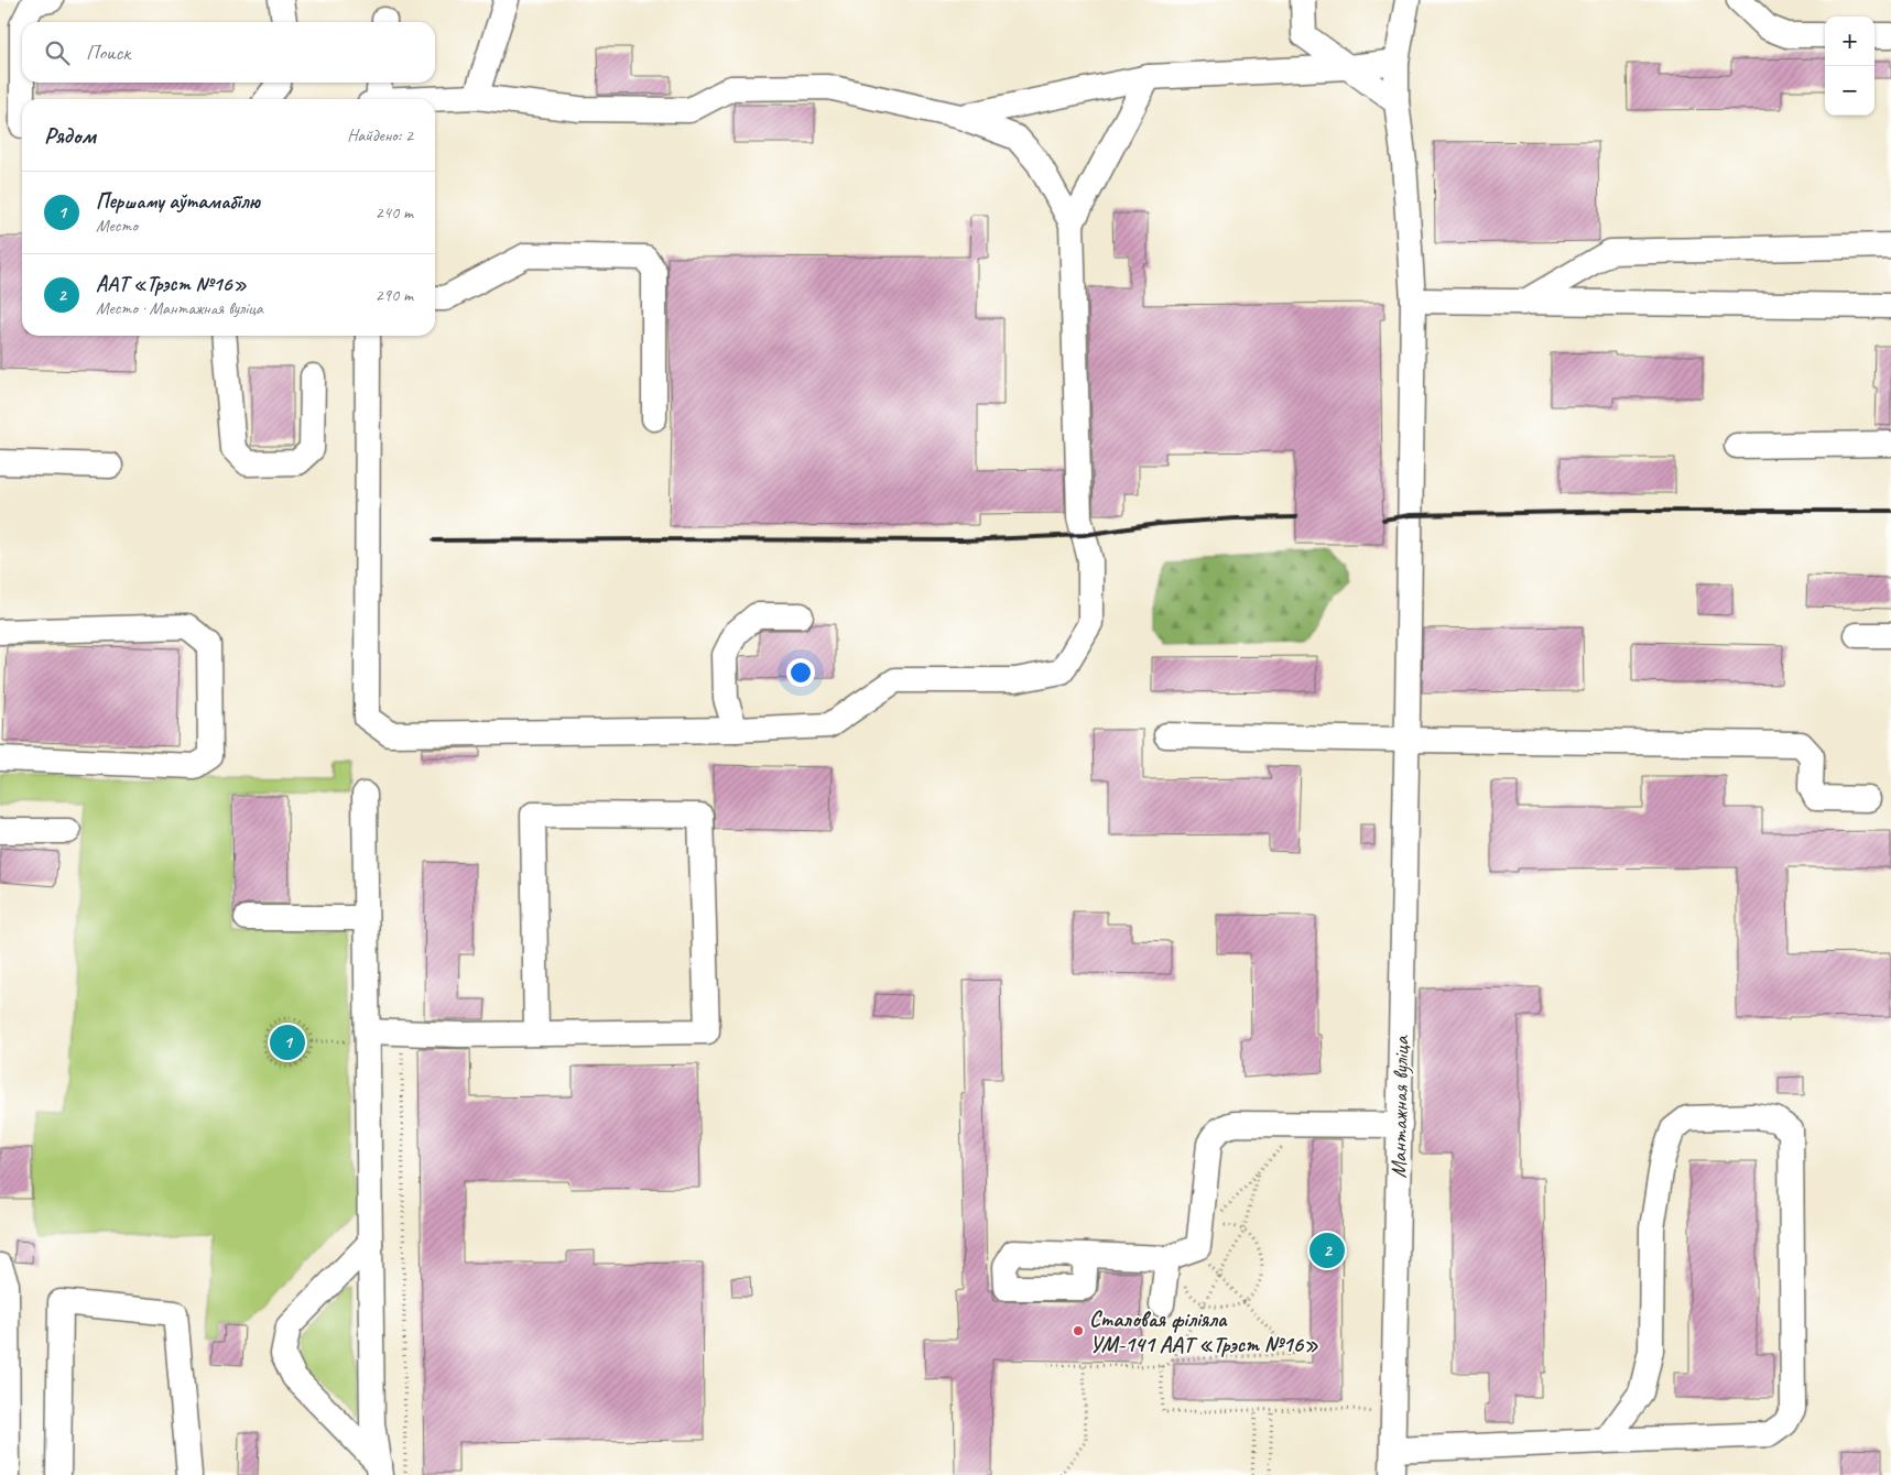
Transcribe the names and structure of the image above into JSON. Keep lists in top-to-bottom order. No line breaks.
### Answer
{"streets":{"street":["Мантажная вуліца"]},"places":["Сталовая філіяла УМ-141 ААТ «Трэст №16»"],"page":{"map_buttons":["+","−"],"search":"Поиск","heading":["Рядом","Найдено: 2"],"list":[{"mark":"1","name":"Першаму аўтамабілю","note":"Место","value":"240 m"},{"mark":"2","name":"ААТ «Трэст №16»","note":"Место · Мантажная вуліца","value":"290 m"}],"pins":["1","2"]}}
